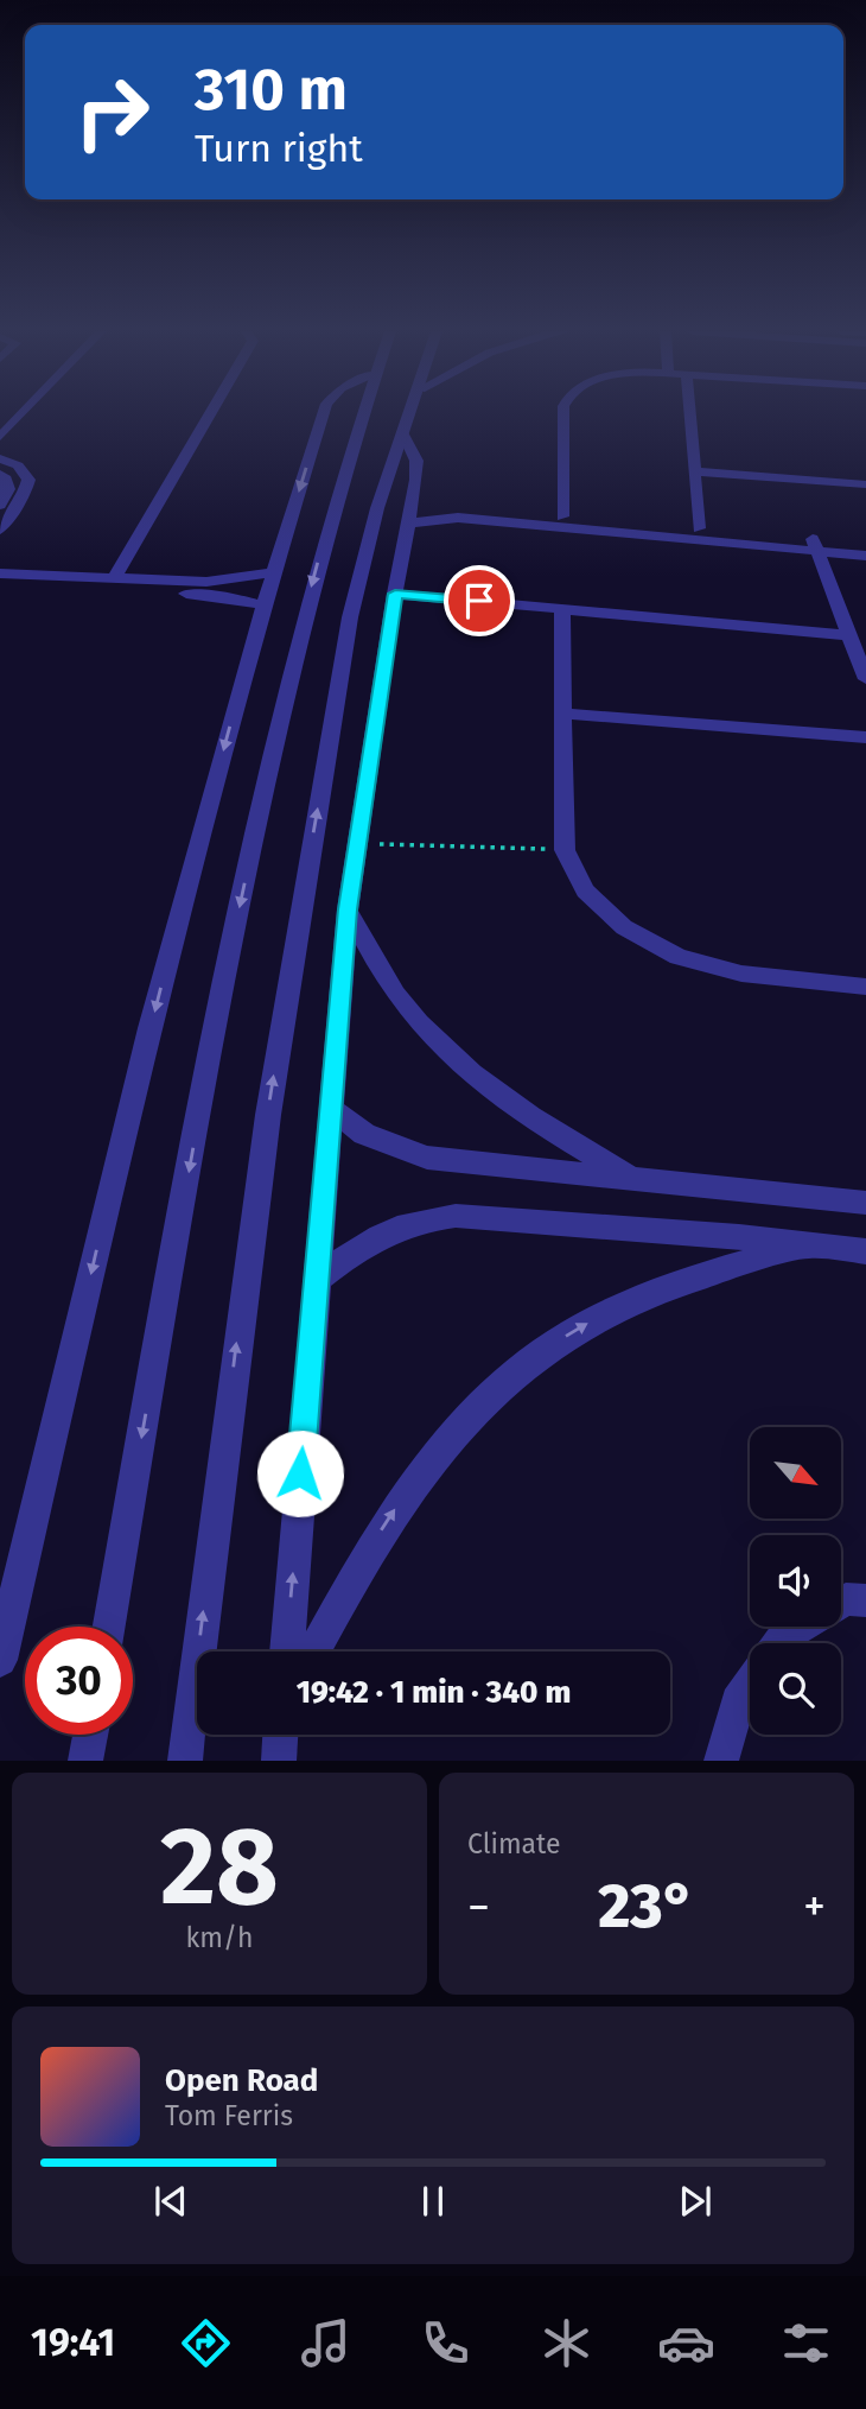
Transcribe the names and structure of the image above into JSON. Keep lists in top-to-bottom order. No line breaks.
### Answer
{"north":"bottom right","page":{"turn":["310 m","Turn right"],"limit":"30","trip":"19:42 · 1 min · 340 m","tile":[["28","km/h"],"Climate"],"heat":["−","23°","+"],"song":["Open Road","Tom Ferris"],"tabs":"19:41"}}
